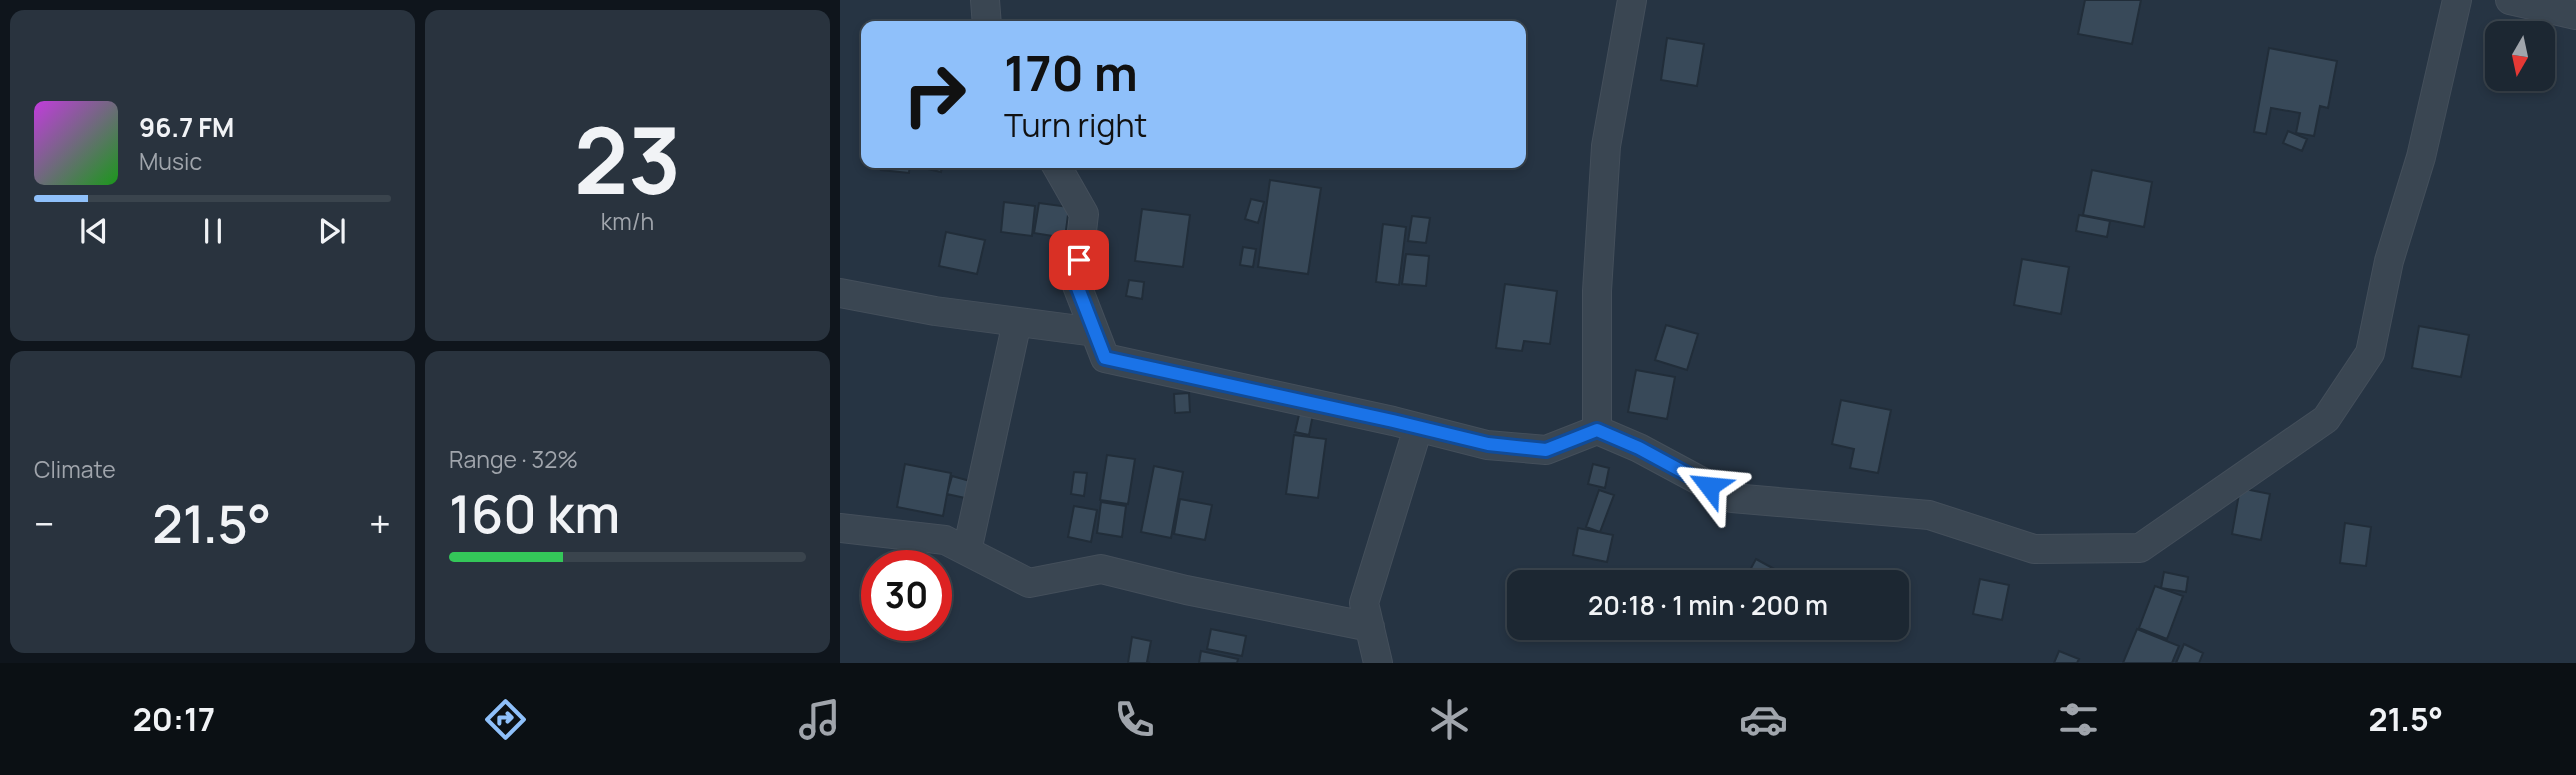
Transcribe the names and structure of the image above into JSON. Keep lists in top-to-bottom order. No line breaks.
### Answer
{"north":"bottom","page":{"tile":[["23","km/h"],"Climate",["Range · 32%","160 km"]],"turn":["170 m","Turn right"],"song":["96.7 FM","Music"],"heat":["−","21.5°","+"],"limit":"30","trip":"20:18 · 1 min · 200 m","tabs":["20:17","21.5°"]}}
